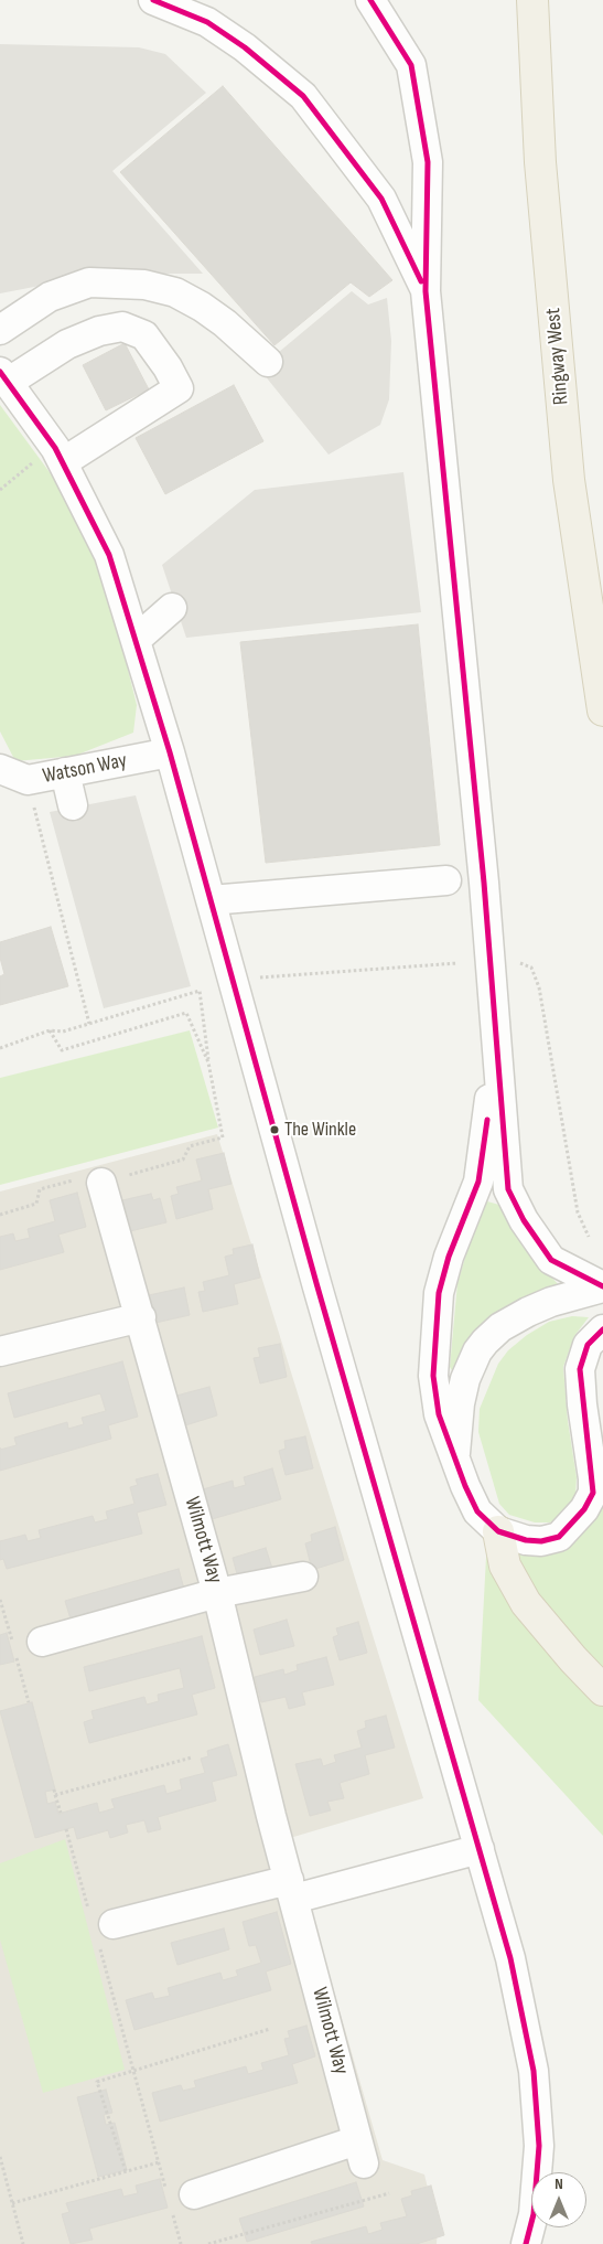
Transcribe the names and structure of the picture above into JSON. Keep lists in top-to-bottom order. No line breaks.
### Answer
{"streets":{"main road":["Ringway West"],"street":["Watson Way","Wilmott Way"]},"places":["The Winkle"],"north":"top"}
